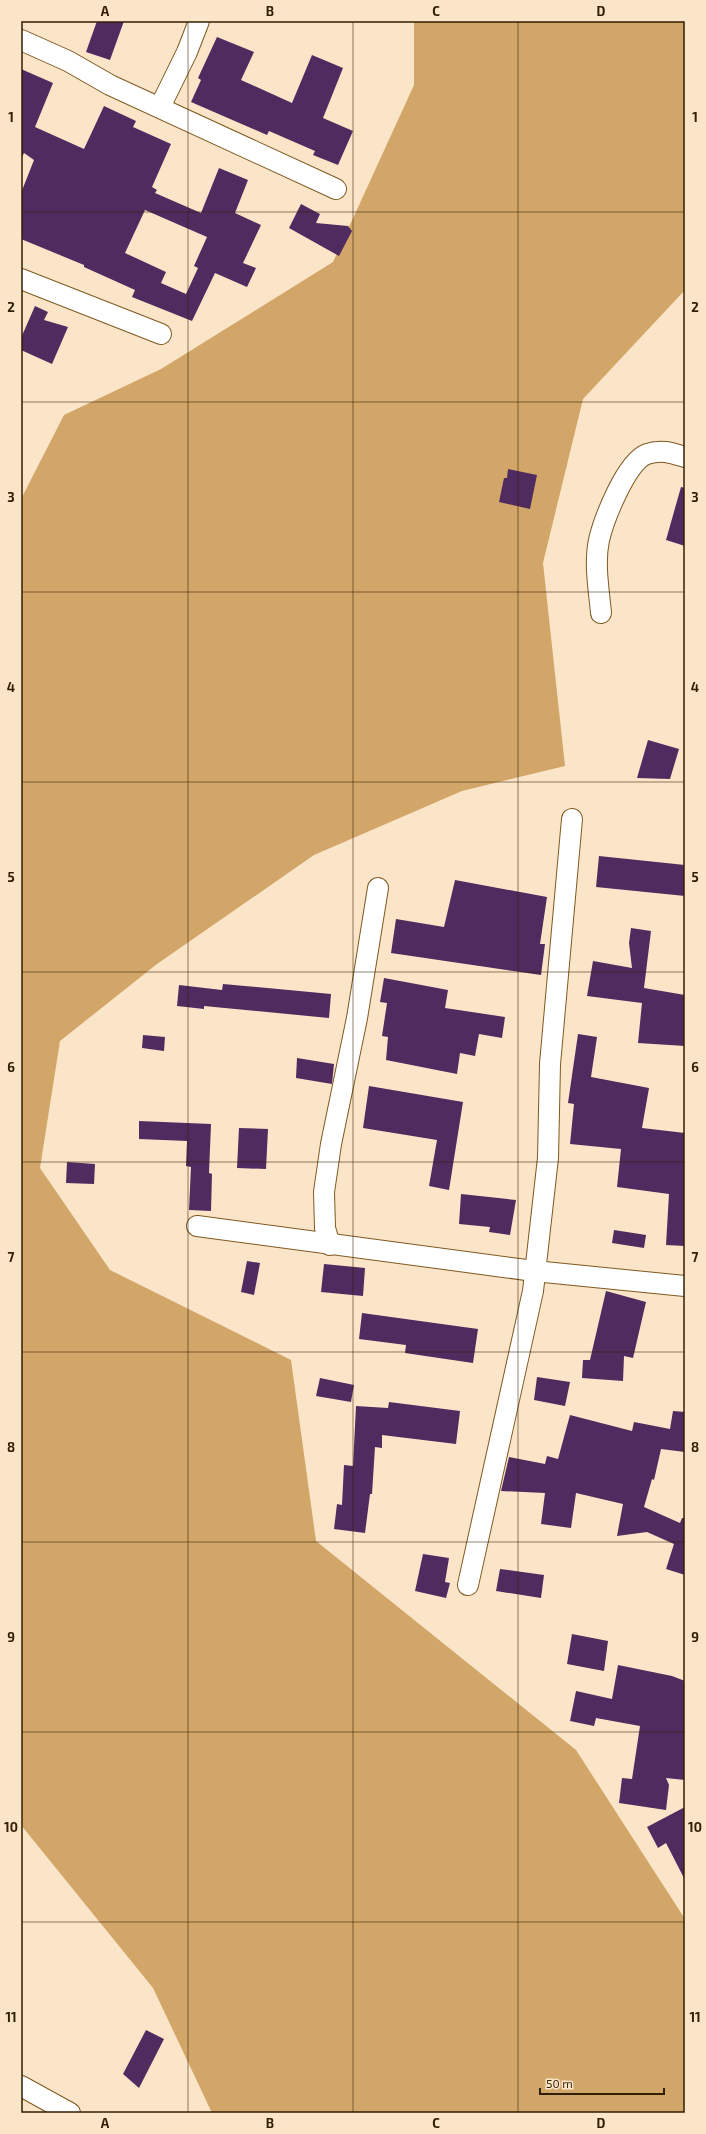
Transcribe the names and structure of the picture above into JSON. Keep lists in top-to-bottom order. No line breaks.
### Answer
{"scale_bar":"50 m","grid":{"columns":["A","B","C","D"],"rows":["1","2","3","4","5","6","7","8","9","10","11"]}}
